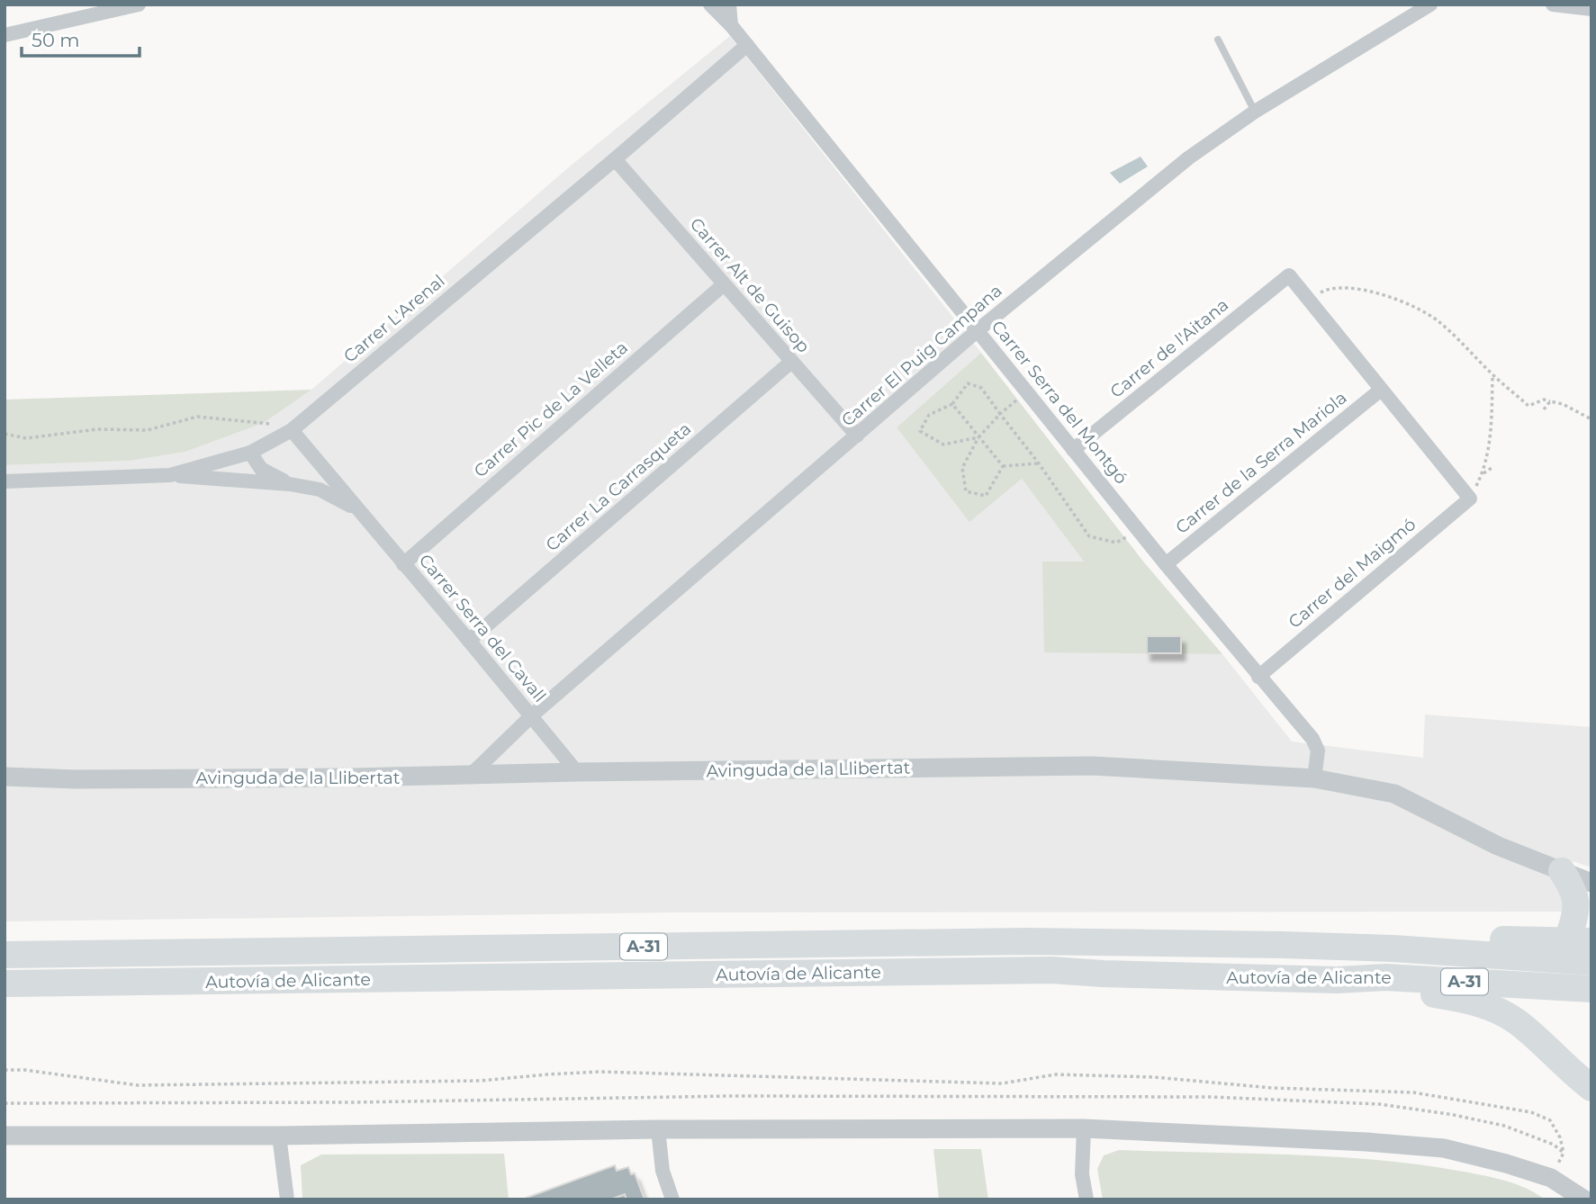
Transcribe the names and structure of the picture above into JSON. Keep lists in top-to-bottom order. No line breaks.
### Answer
{"streets":{"highway":["A-31","Autovía de Alicante"],"street":["Carrer Alt de Guisop","Carrer L'Arenal","Carrer de l'Aitana","Carrer El Puig Campana","Carrer Serra del Montgó","Carrer Pic de La Velleta","Carrer de la Serra Mariola","Carrer La Carrasqueta","Carrer del Maigmó","Carrer Serra del Cavall","Avinguda de la Llibertat"]},"crossings":[["Carrer Alt de Guisop","Carrer L'Arenal"],["Carrer Alt de Guisop","Carrer El Puig Campana"],["Carrer Alt de Guisop","Carrer Pic de La Velleta"],["Carrer Alt de Guisop","Carrer La Carrasqueta"],["Carrer L'Arenal","Carrer Serra del Montgó"],["Carrer L'Arenal","Carrer Serra del Cavall"],["Carrer de l'Aitana","Carrer Serra del Montgó"],["Carrer El Puig Campana","Carrer Serra del Montgó"],["Carrer El Puig Campana","Carrer Serra del Cavall"],["Carrer El Puig Campana","Avinguda de la Llibertat"],["Carrer Serra del Montgó","Carrer de la Serra Mariola"],["Carrer Serra del Montgó","Carrer del Maigmó"],["Carrer Serra del Montgó","Avinguda de la Llibertat"],["Carrer Pic de La Velleta","Carrer Serra del Cavall"],["Carrer La Carrasqueta","Carrer Serra del Cavall"],["Carrer Serra del Cavall","Avinguda de la Llibertat"]],"scale_bar":"50 m"}
